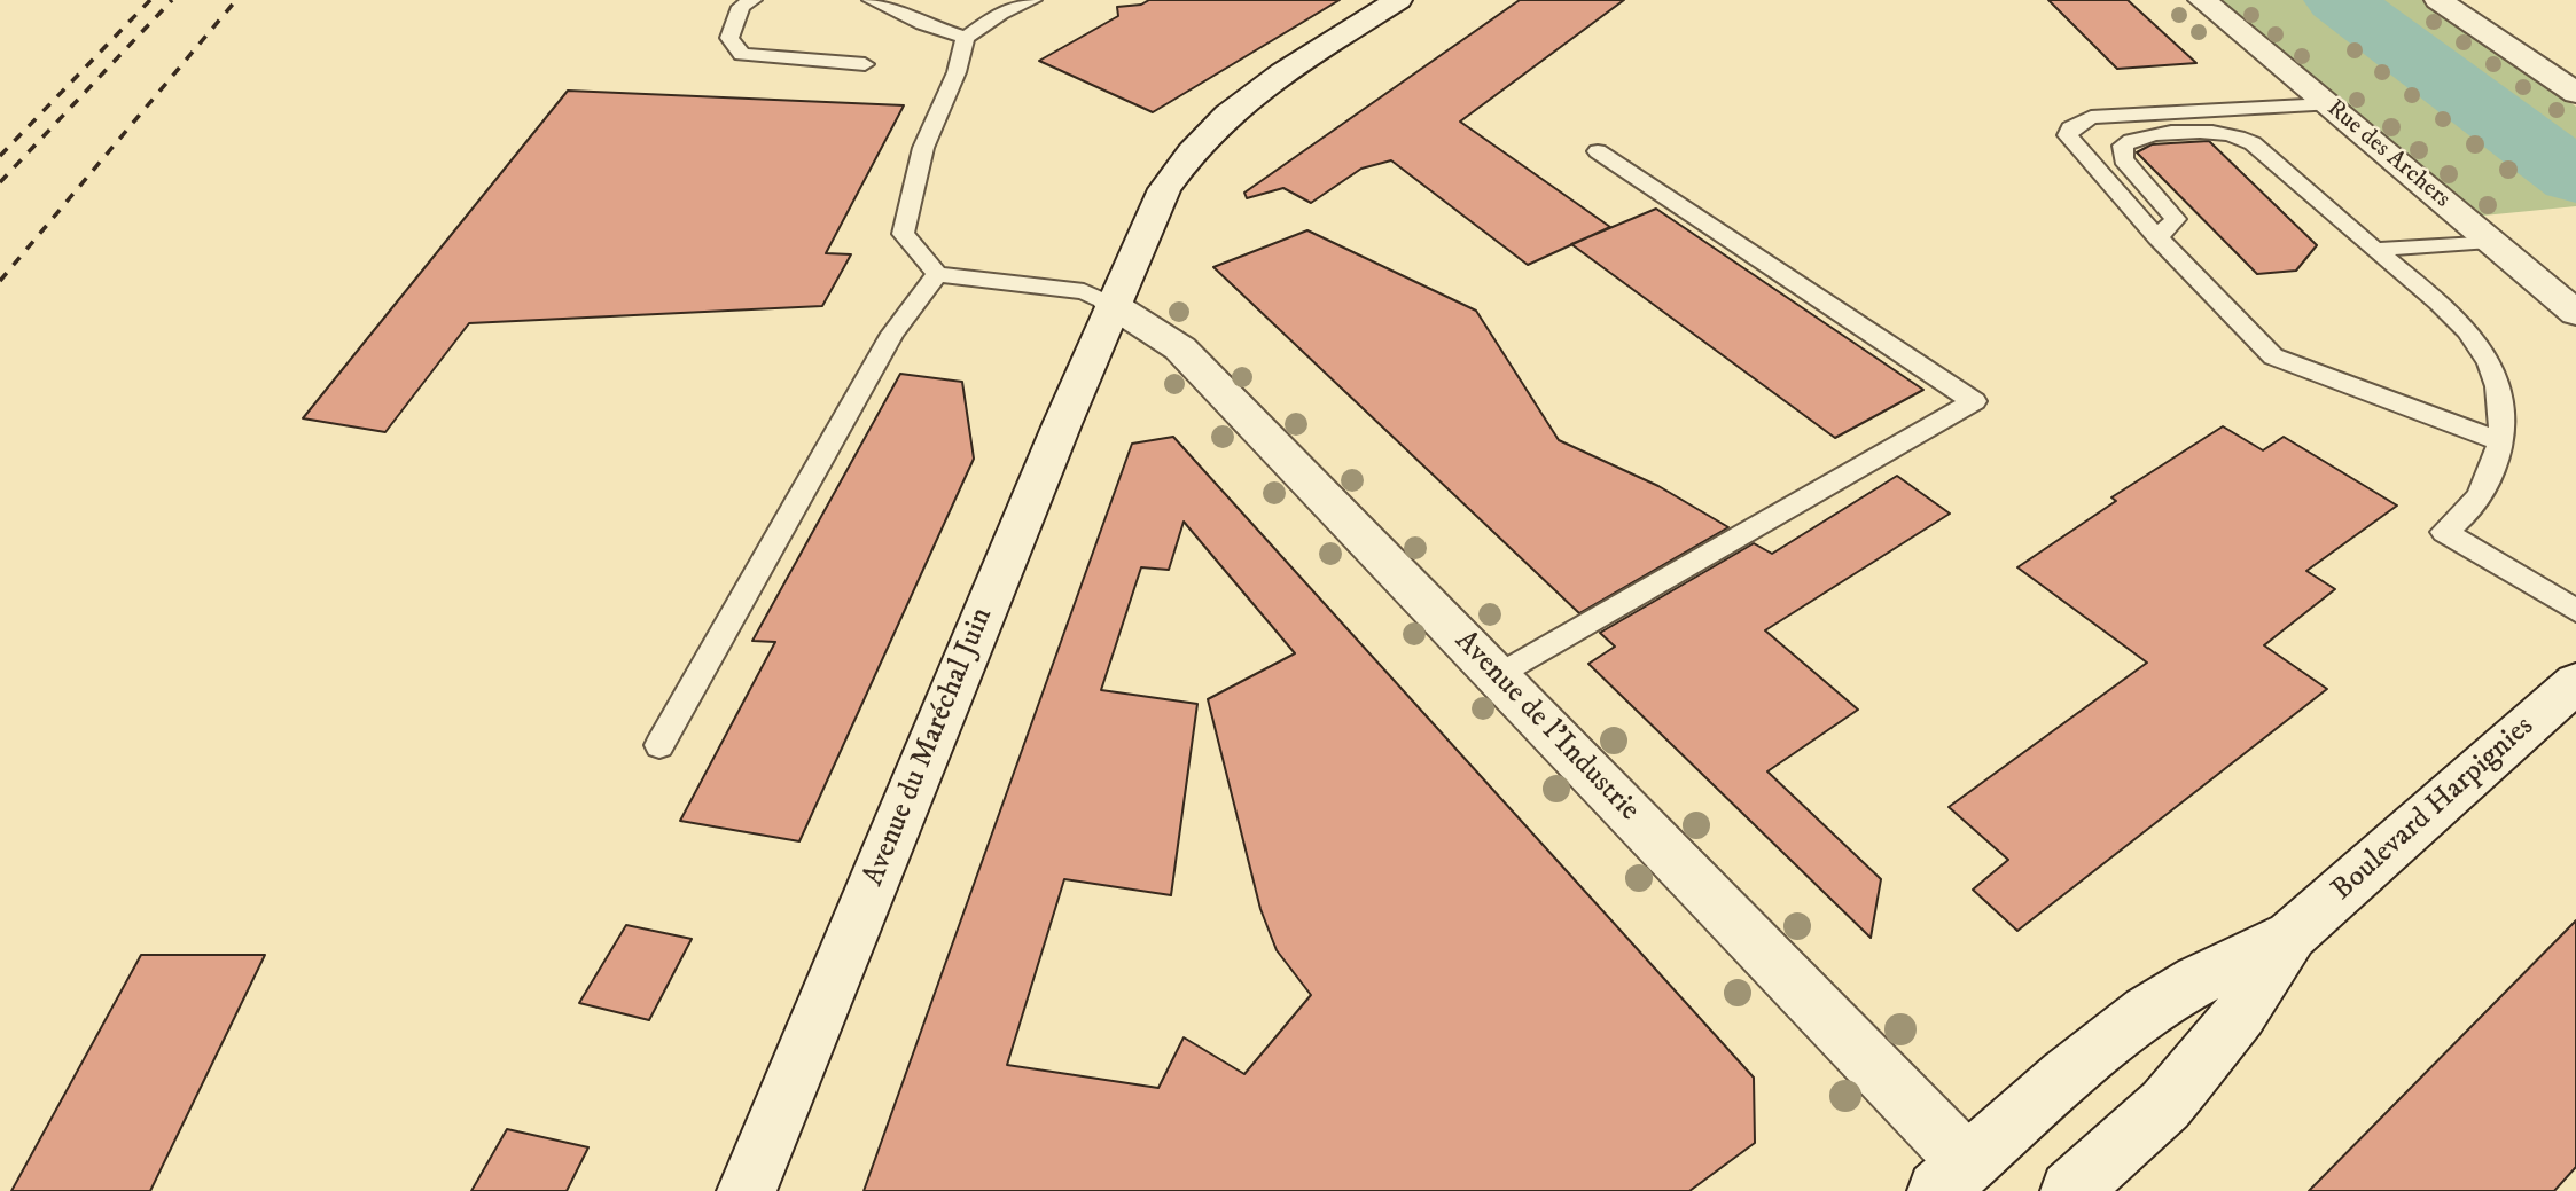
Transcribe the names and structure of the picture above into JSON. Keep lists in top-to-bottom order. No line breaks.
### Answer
{"streets":{"main road":["Rue des Archers","Avenue de l'Industrie","Avenue du Maréchal Juin","Boulevard Harpignies"]},"crossings":[["Avenue de l'Industrie","Avenue du Maréchal Juin"],["Avenue de l'Industrie","Boulevard Harpignies"]]}
